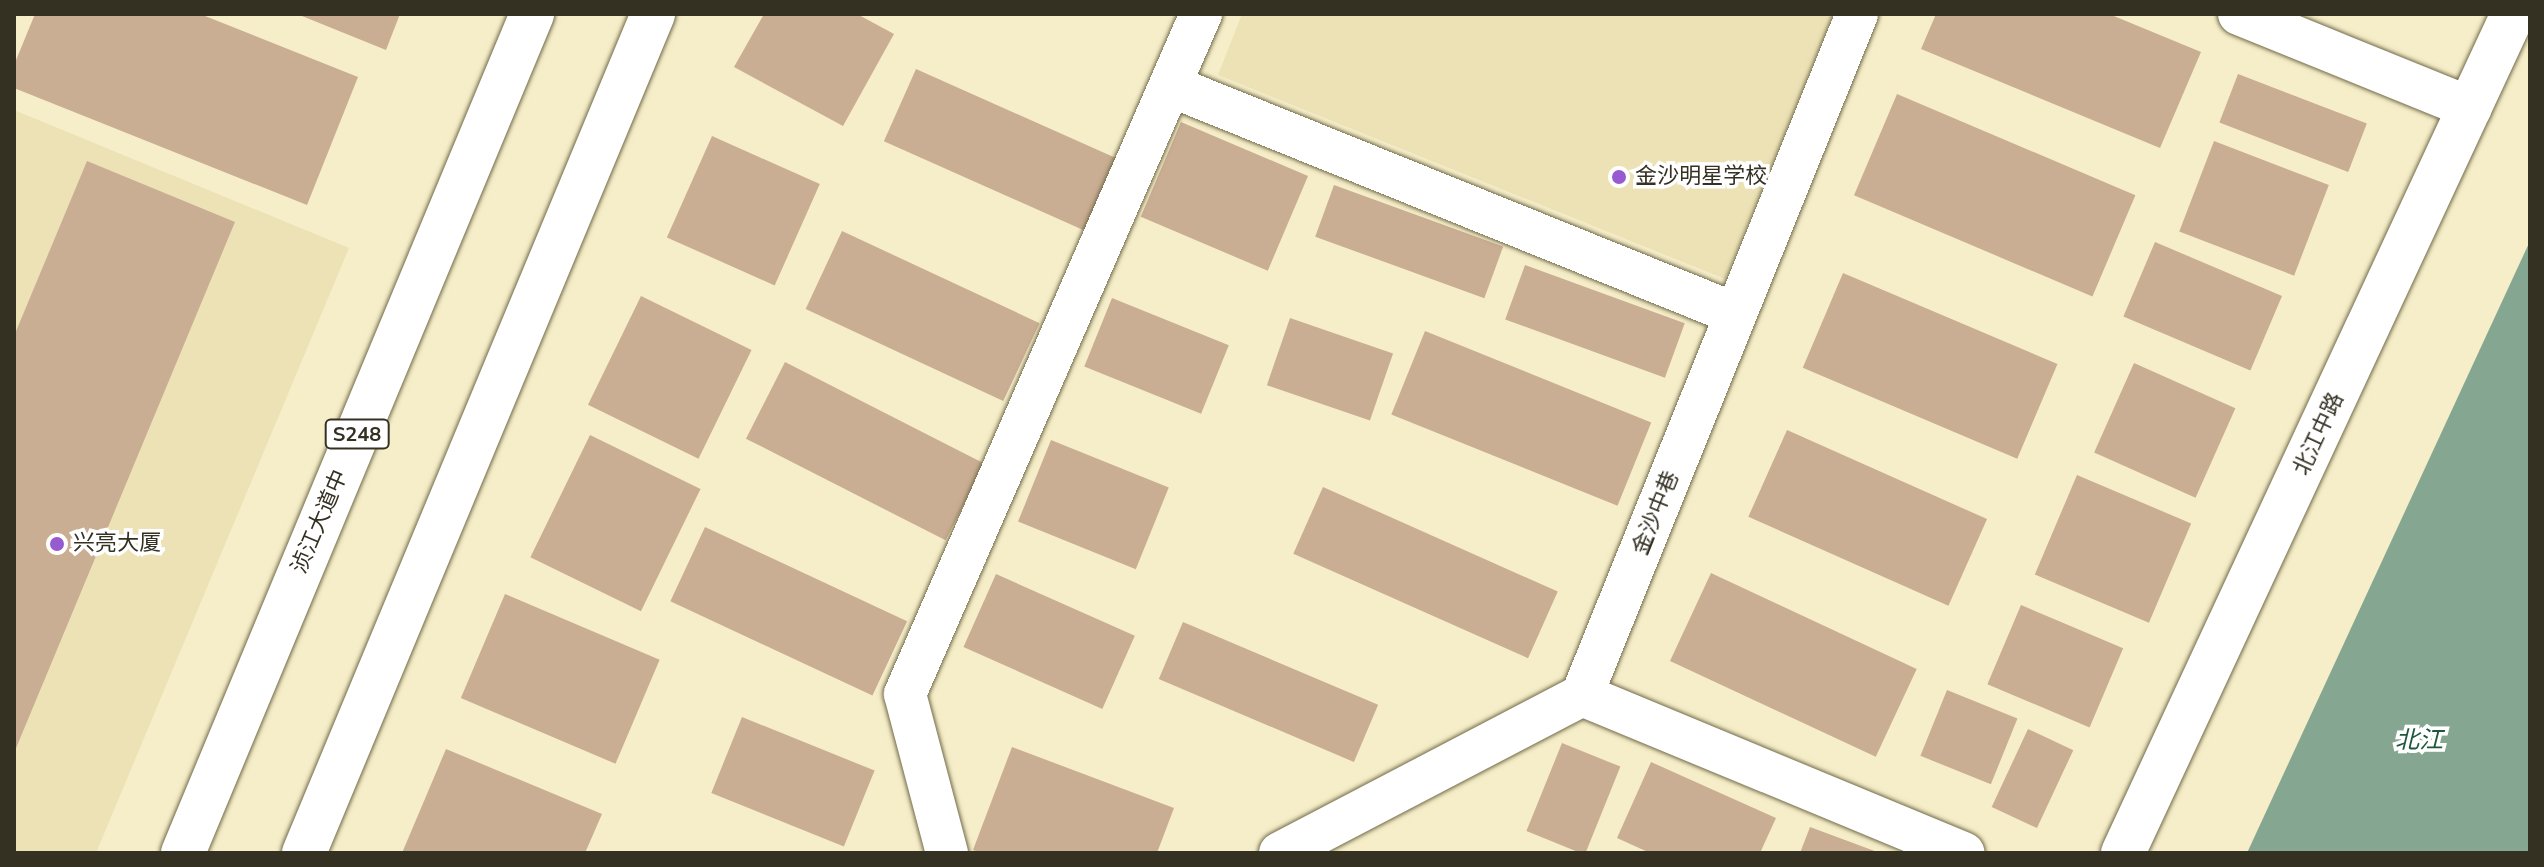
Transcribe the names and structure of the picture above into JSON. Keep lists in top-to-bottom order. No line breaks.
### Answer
{"streets":{"main road":["S248","北江中路","浈江大道中"],"street":["金沙中巷"]},"water":["北江"],"places":["金沙明星学校","兴亮大厦"]}
